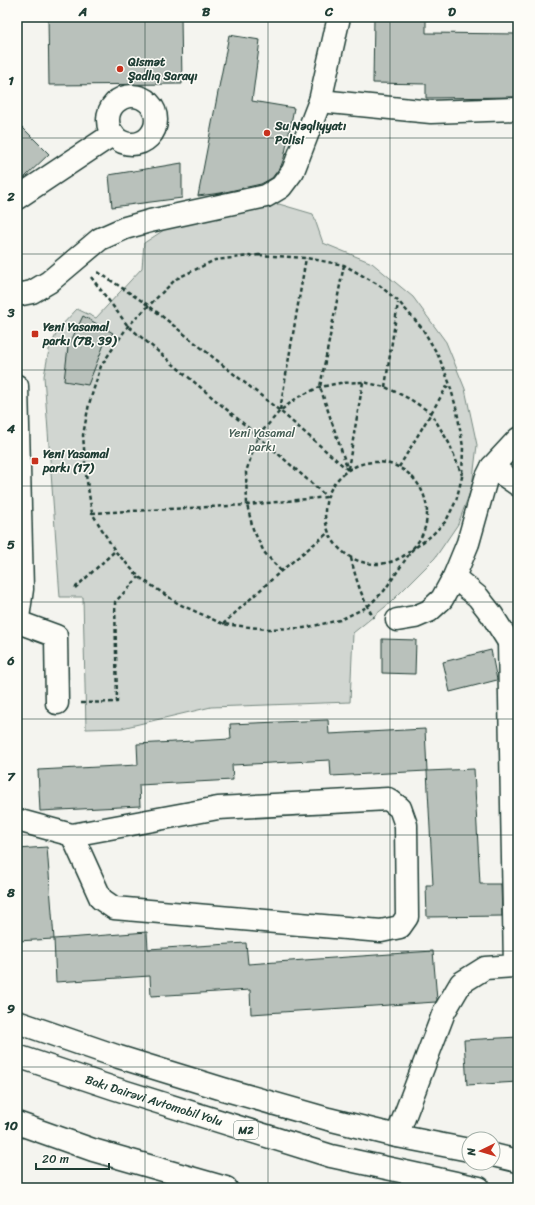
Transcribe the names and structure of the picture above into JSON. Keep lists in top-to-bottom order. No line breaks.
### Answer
{"streets":{"main road":["Bakı Dairəvi Avtomobil Yolu","M2"]},"parks":["Yeni Yasamal parkı"],"places":{"other":["Qismət Şadlıq Sarayı","Su Nəqliyyatı Polisi"],"transit":["Yeni Yasamal parkı (7B, 39)","Yeni Yasamal parkı (17)"]},"scale_bar":"20 m","north":"left","grid":{"columns":["A","B","C","D"],"rows":["1","2","3","4","5","6","7","8","9","10"]}}
